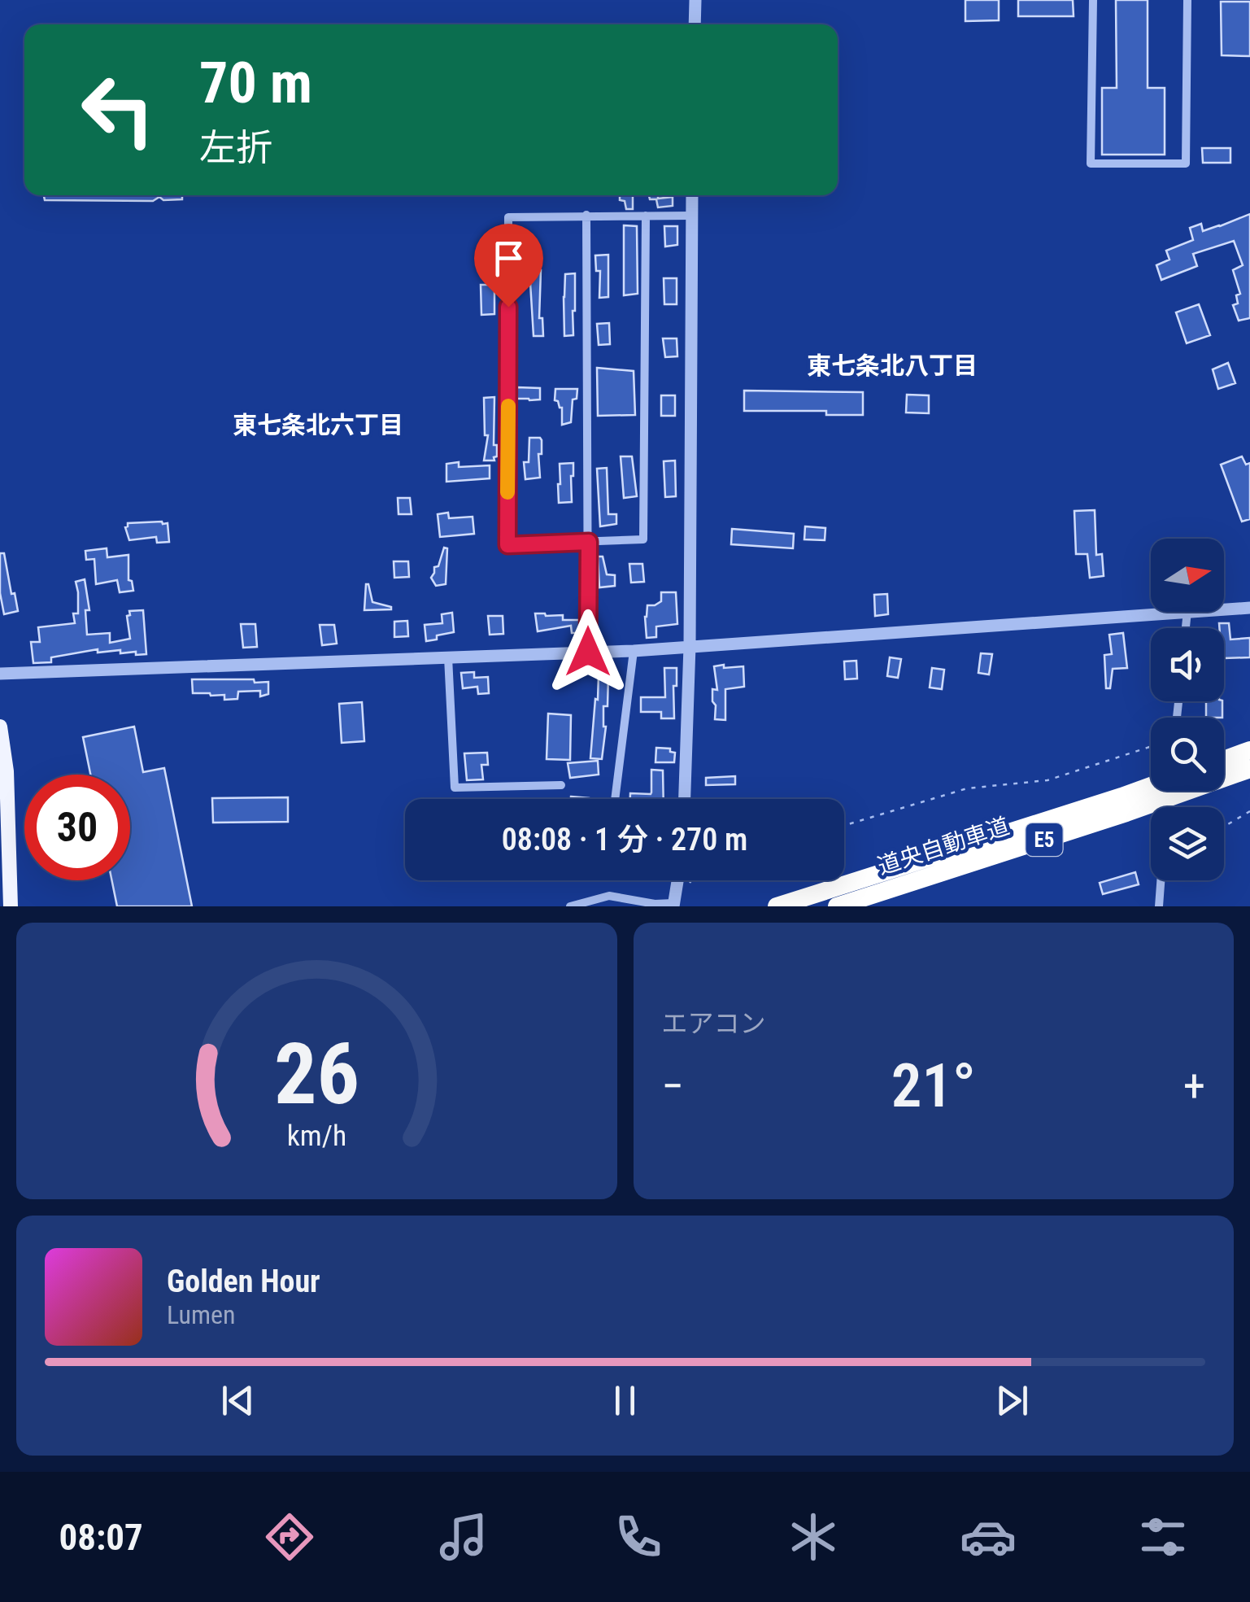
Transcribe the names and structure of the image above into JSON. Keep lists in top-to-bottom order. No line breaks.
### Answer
{"streets":{"highway":["E5","道央自動車道"]},"districts":["東七条北八丁目","東七条北六丁目"],"north":"right","page":{"turn":["70 m","左折"],"limit":"30","trip":"08:08 · 1 分 · 270 m","tile":"エアコン","heat":["−","21°","+"],"song":["Golden Hour","Lumen"],"tabs":"08:07","gauge":["26","km/h"]}}
